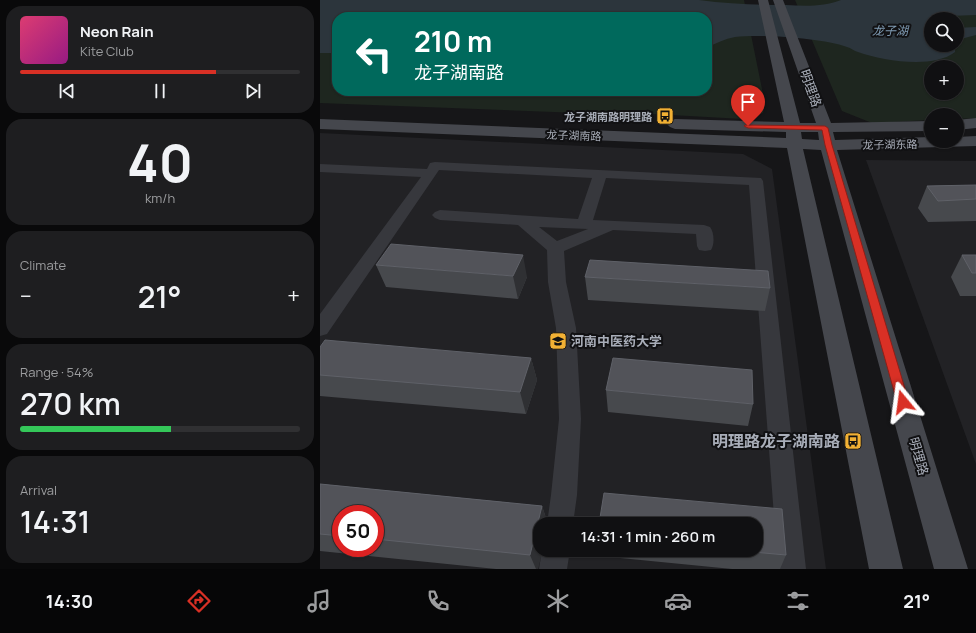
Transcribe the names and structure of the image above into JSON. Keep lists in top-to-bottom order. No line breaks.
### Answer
{"streets":{"main road":["明理路","龙子湖南路","龙子湖东路"]},"crossings":[["明理路","龙子湖南路"],["明理路","龙子湖东路"],["龙子湖南路","龙子湖东路"]],"water":["龙子湖"],"places":{"bus stop":["龙子湖南路明理路","明理路龙子湖南路"],"school or university":["河南中医药大学"]},"page":{"map_buttons":["+","−"],"turn":["210 m","龙子湖南路"],"song":["Neon Rain","Kite Club"],"tile":[["40","km/h"],"Climate",["Range · 54%","270 km"],["Arrival","14:31"]],"heat":["−","21°","+"],"limit":"50","trip":"14:31 · 1 min · 260 m","tabs":["14:30","21°"]}}
